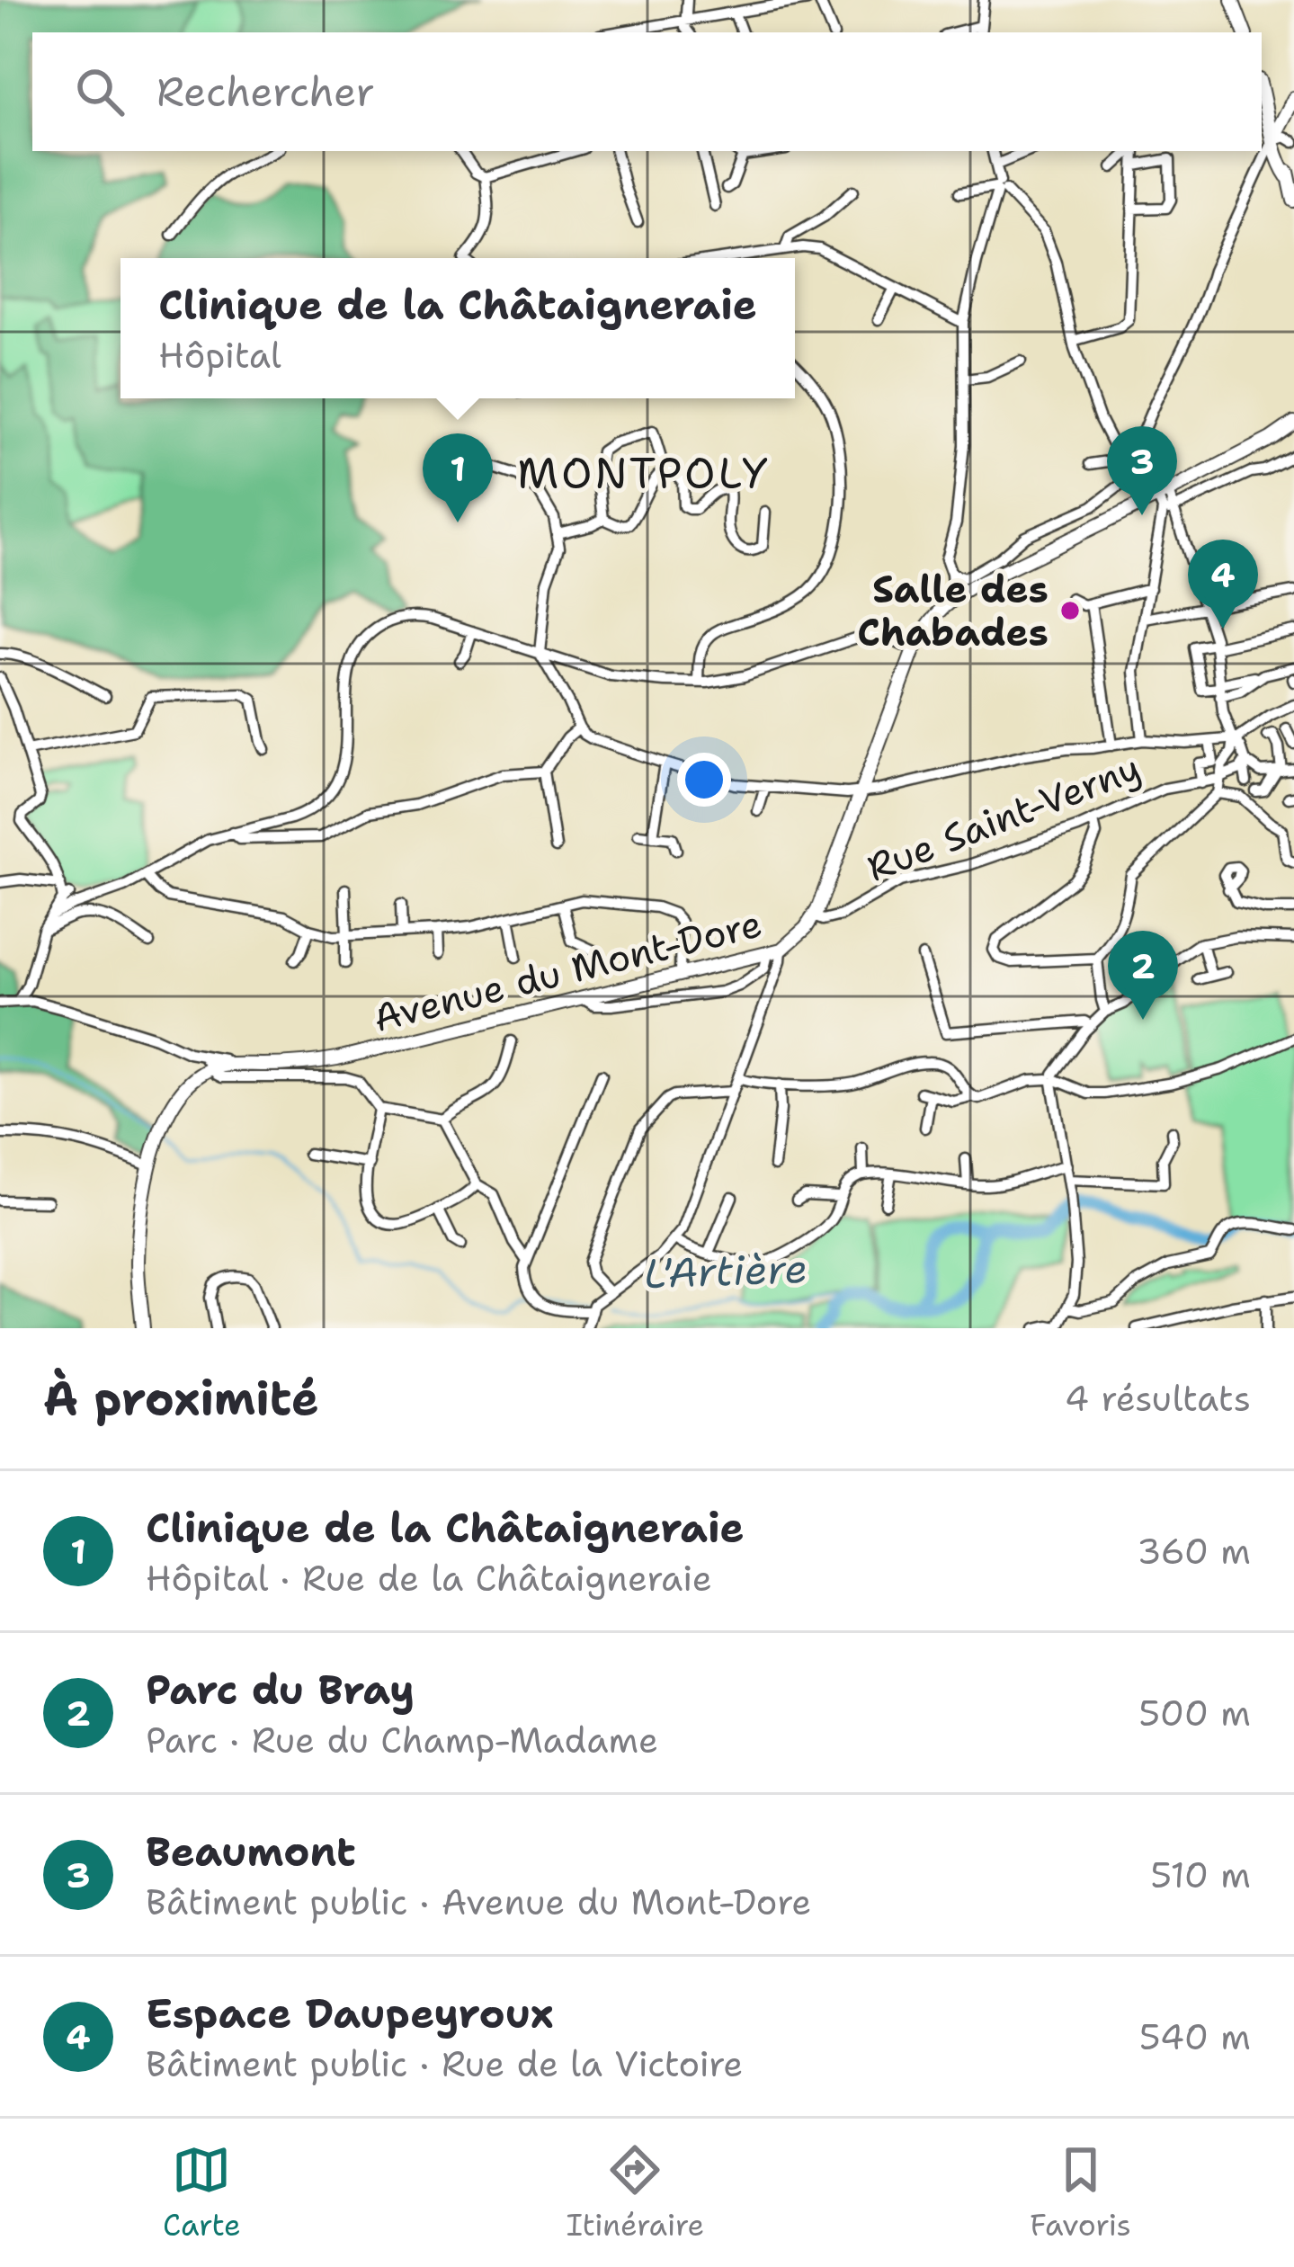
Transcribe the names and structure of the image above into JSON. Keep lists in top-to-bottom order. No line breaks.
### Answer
{"streets":{"main road":["Avenue du Mont-Dore"],"street":["Rue Saint-Verny"]},"crossings":[["Rue Saint-Verny","Avenue du Mont-Dore"]],"districts":["MONTPOLY"],"water":["L'Artière"],"places":["Salle des Chabades"],"page":{"search":"Rechercher","popup":["Clinique de la Châtaigneraie","Hôpital"],"pins":["3","1","4","2"],"heading":["À proximité","4 résultats"],"list":[{"mark":"1","name":"Clinique de la Châtaigneraie","note":"Hôpital · Rue de la Châtaigneraie","value":"360 m"},{"mark":"2","name":"Parc du Bray","note":"Parc · Rue du Champ-Madame","value":"500 m"},{"mark":"3","name":"Beaumont","note":"Bâtiment public · Avenue du Mont-Dore","value":"510 m"},{"mark":"4","name":"Espace Daupeyroux","note":"Bâtiment public · Rue de la Victoire","value":"540 m"}],"nav":["Carte","Itinéraire","Favoris"]}}
